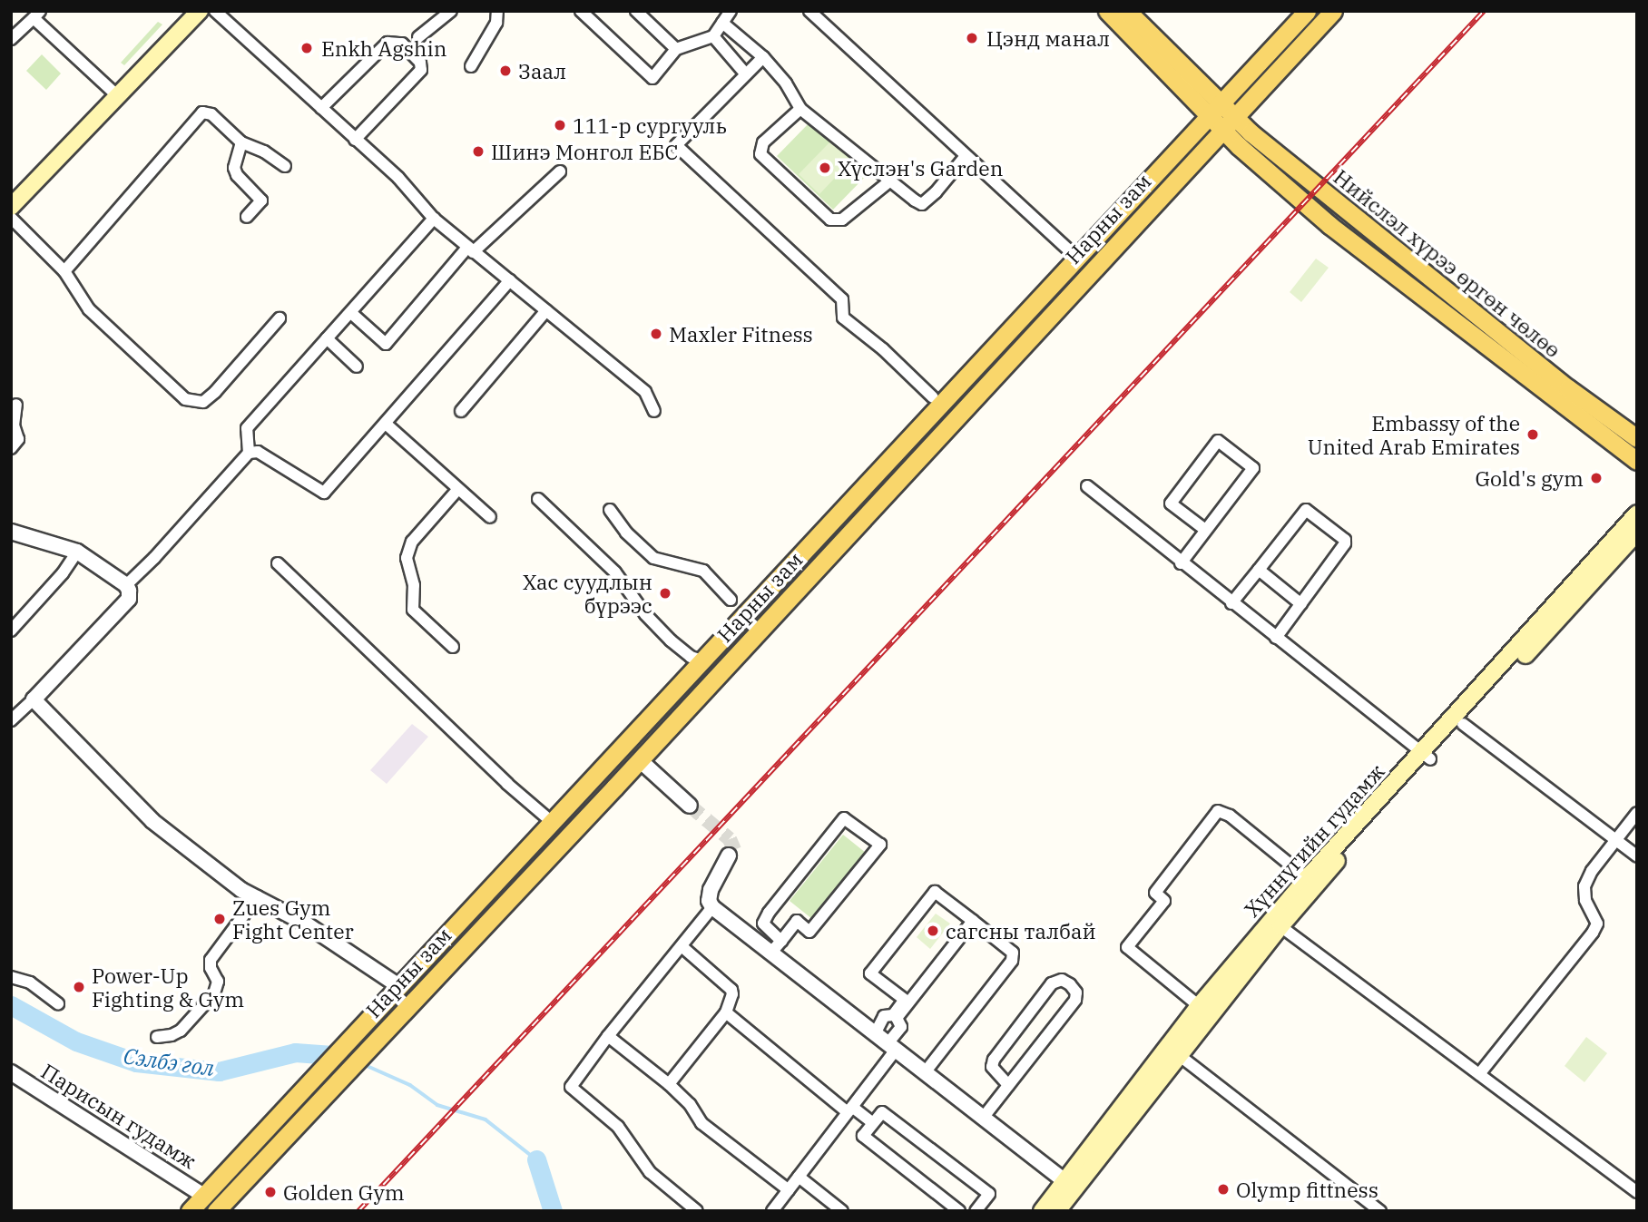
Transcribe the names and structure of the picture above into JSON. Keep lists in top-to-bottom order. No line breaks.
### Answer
{"streets":{"main road":["Нарны зам","Нийслэл хүрээ өргөн чөлөө","Хүннүгийн гудамж"],"street":["Парисын гудамж"]},"crossings":[["Нарны зам","Нийслэл хүрээ өргөн чөлөө"],["Нарны зам","Парисын гудамж"]],"water":["Сэлбэ гол"],"places":["Цэнд манал","Enkh Agshin","Заал","111-р сургууль","Шинэ Монгол ЕБС","Хүслэн's Garden","Maxler Fitness","Embassy of the United Arab Emirates","Gold's gym","Хас суудлын бүрээс","Zues Gym Fight Center","сагсны талбай","Power-Up Fighting & Gym","Olymp fittness","Golden Gym"]}
